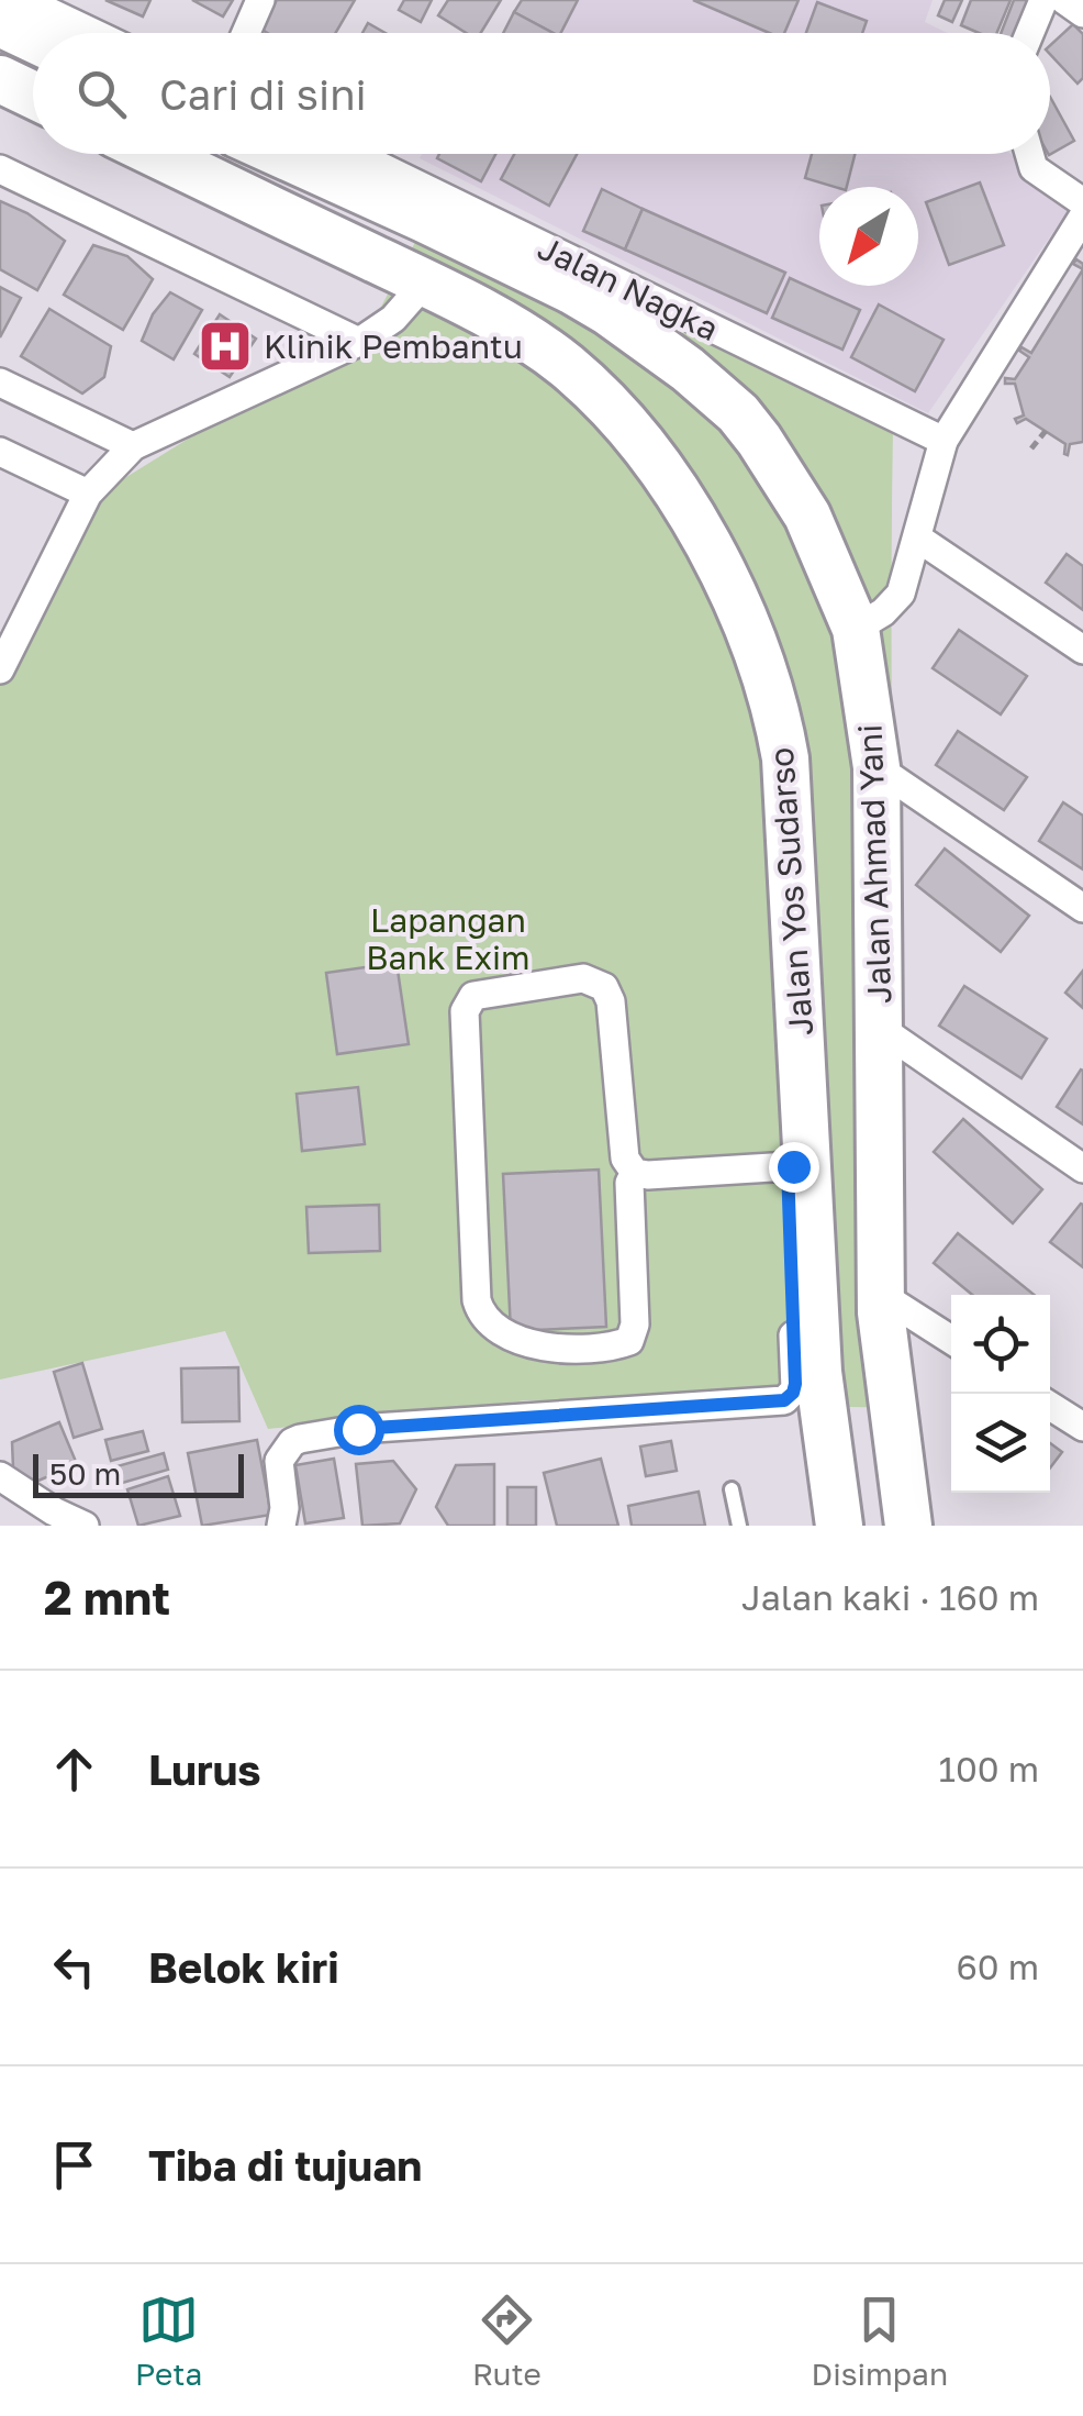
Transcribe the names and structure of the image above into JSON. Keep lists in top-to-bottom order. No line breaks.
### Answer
{"streets":{"highway":["Jalan Ahmad Yani","Jalan Yos Sudarso"],"street":["Jalan Nagka"]},"parks":["Lapangan Bank Exim"],"places":{"hospital":["Klinik Pembantu"]},"scale_bar":"50 m","north":"bottom left","page":{"search":"Cari di sini","scale":"50 m","heading":["2 mnt","Jalan kaki · 160 m"],"list":[["Lurus","100 m"],["Belok kiri","60 m"],"Tiba di tujuan"],"nav":["Peta","Rute","Disimpan"]}}
